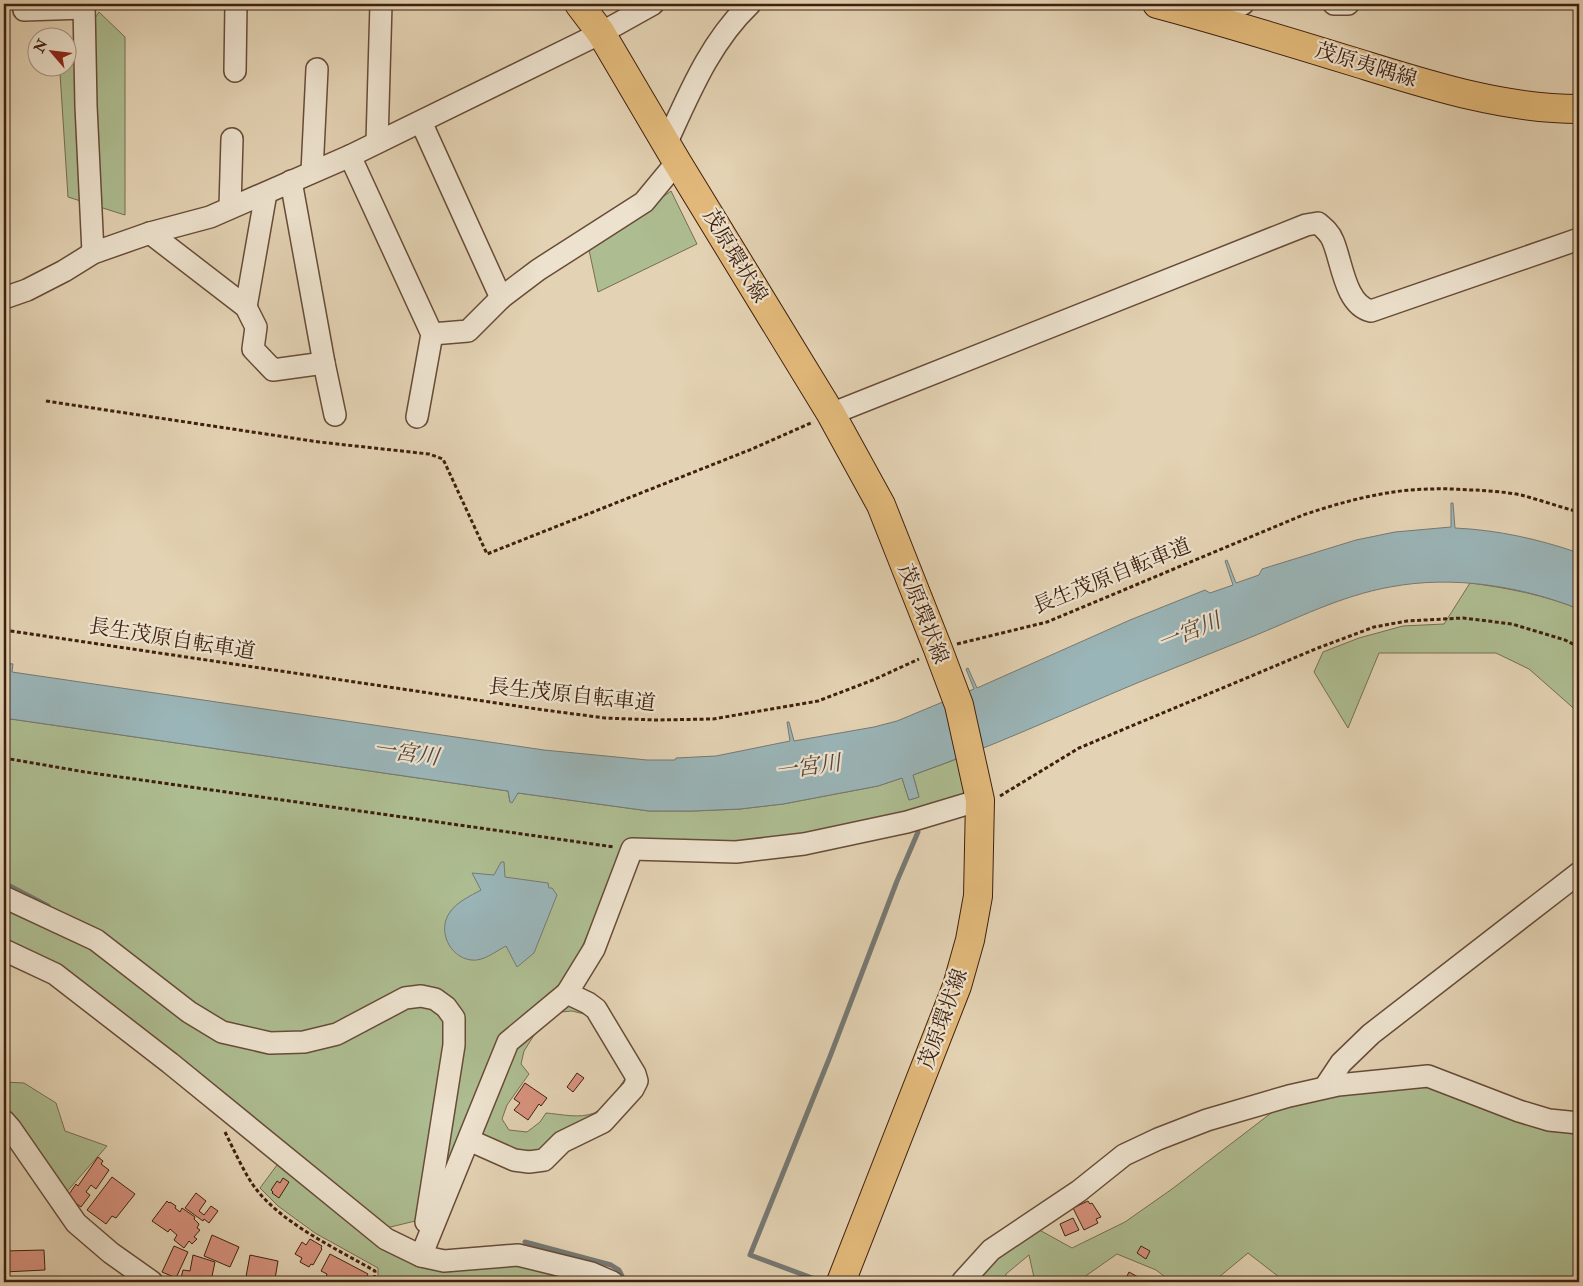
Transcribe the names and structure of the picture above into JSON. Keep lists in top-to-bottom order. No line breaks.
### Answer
{"streets":{"main road":["茂原夷隅線","茂原環状線"],"path":["長生茂原自転車道"]},"crossings":[["茂原環状線","長生茂原自転車道"]],"water":["一宮川"],"north":"top left"}
